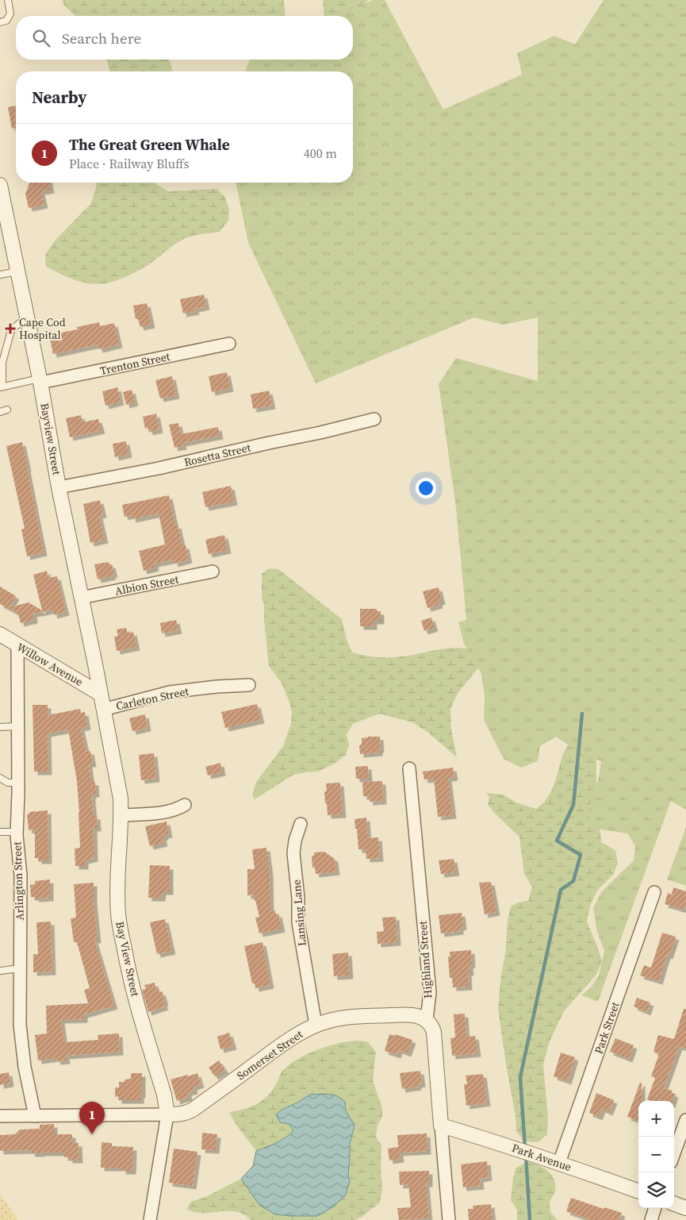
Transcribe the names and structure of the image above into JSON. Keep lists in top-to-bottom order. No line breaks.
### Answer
{"streets":{"street":["Trenton Street","Bayview Street","Rosetta Street","Albion Street","Willow Avenue","Carleton Street","Arlington Street","Lansing Lane","Bay View Street","Highland Street","Park Street","Somerset Street","Park Avenue"]},"crossings":[["Trenton Street","Bayview Street"],["Bayview Street","Rosetta Street"],["Bayview Street","Albion Street"],["Bayview Street","Willow Avenue"],["Bayview Street","Bay View Street"],["Willow Avenue","Arlington Street"],["Willow Avenue","Bay View Street"],["Carleton Street","Bay View Street"],["Lansing Lane","Somerset Street"],["Bay View Street","Somerset Street"],["Highland Street","Somerset Street"],["Highland Street","Park Avenue"],["Park Street","Park Avenue"]],"places":{"health":["Cape Cod Hospital"]},"page":{"search":"Search here","heading":"Nearby","list":[{"mark":"1","name":"The Great Green Whale","note":"Place · Railway Bluffs","value":"400 m"}],"map_buttons":["+","−"],"pins":"1"}}
